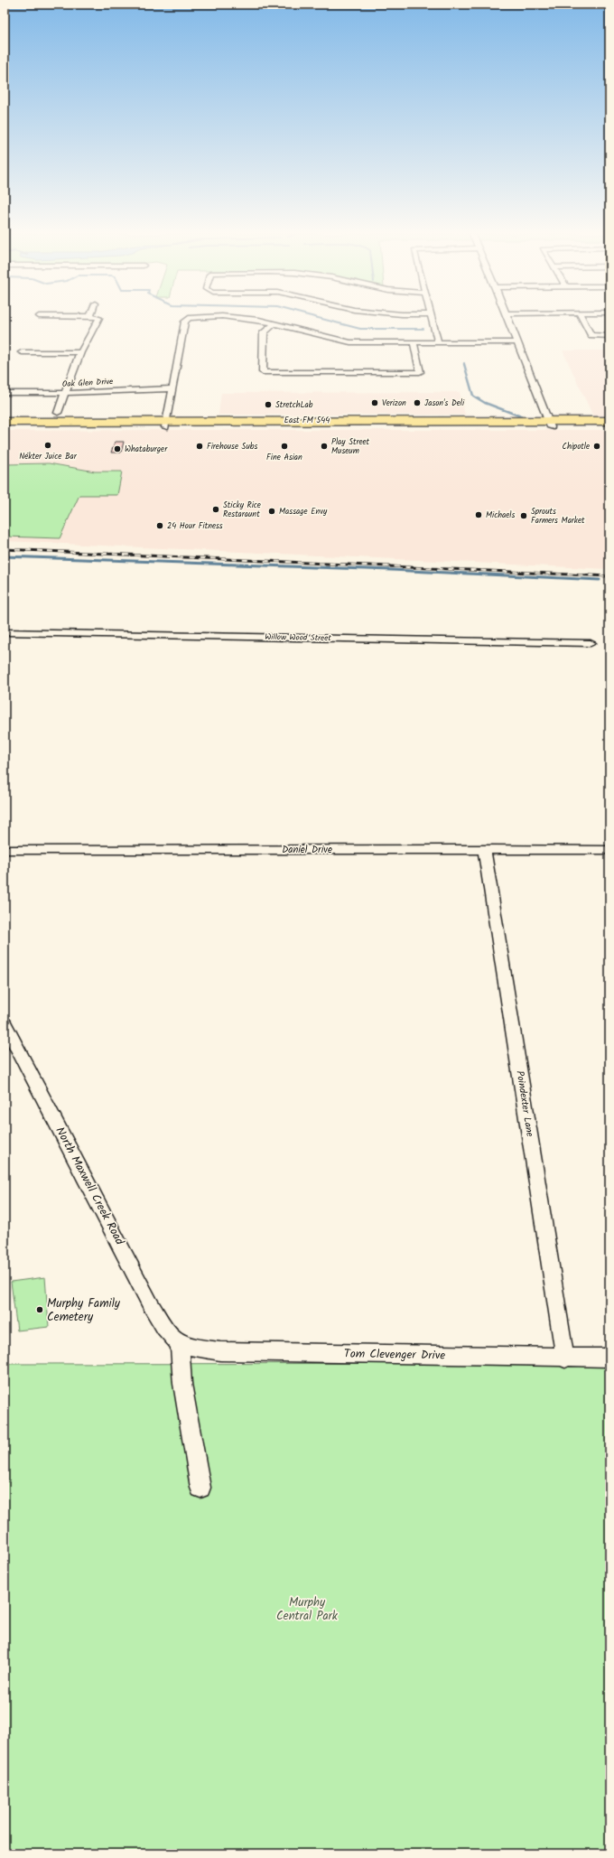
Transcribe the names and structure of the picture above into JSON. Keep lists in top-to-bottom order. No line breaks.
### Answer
{"streets":{"main road":["East FM 544"],"street":["Oak Glen Drive","Willow Wood Street","Daniel Drive","Poindexter Lane","North Maxwell Creek Road","Tom Clevenger Drive"]},"crossings":[["Daniel Drive","Poindexter Lane"],["Poindexter Lane","Tom Clevenger Drive"],["North Maxwell Creek Road","Tom Clevenger Drive"]],"parks":["Murphy Central Park"],"places":["Verizon","Jason's Deli","StretchLab","Nékter Juice Bar","Firehouse Subs","Fine Asian","Play Street Museum","Chipotle","Whataburger","Sticky Rice Restaraunt","Massage Envy","Michaels","Sprouts Farmers Market","24 Hour Fitness","Murphy Family Cemetery"]}
